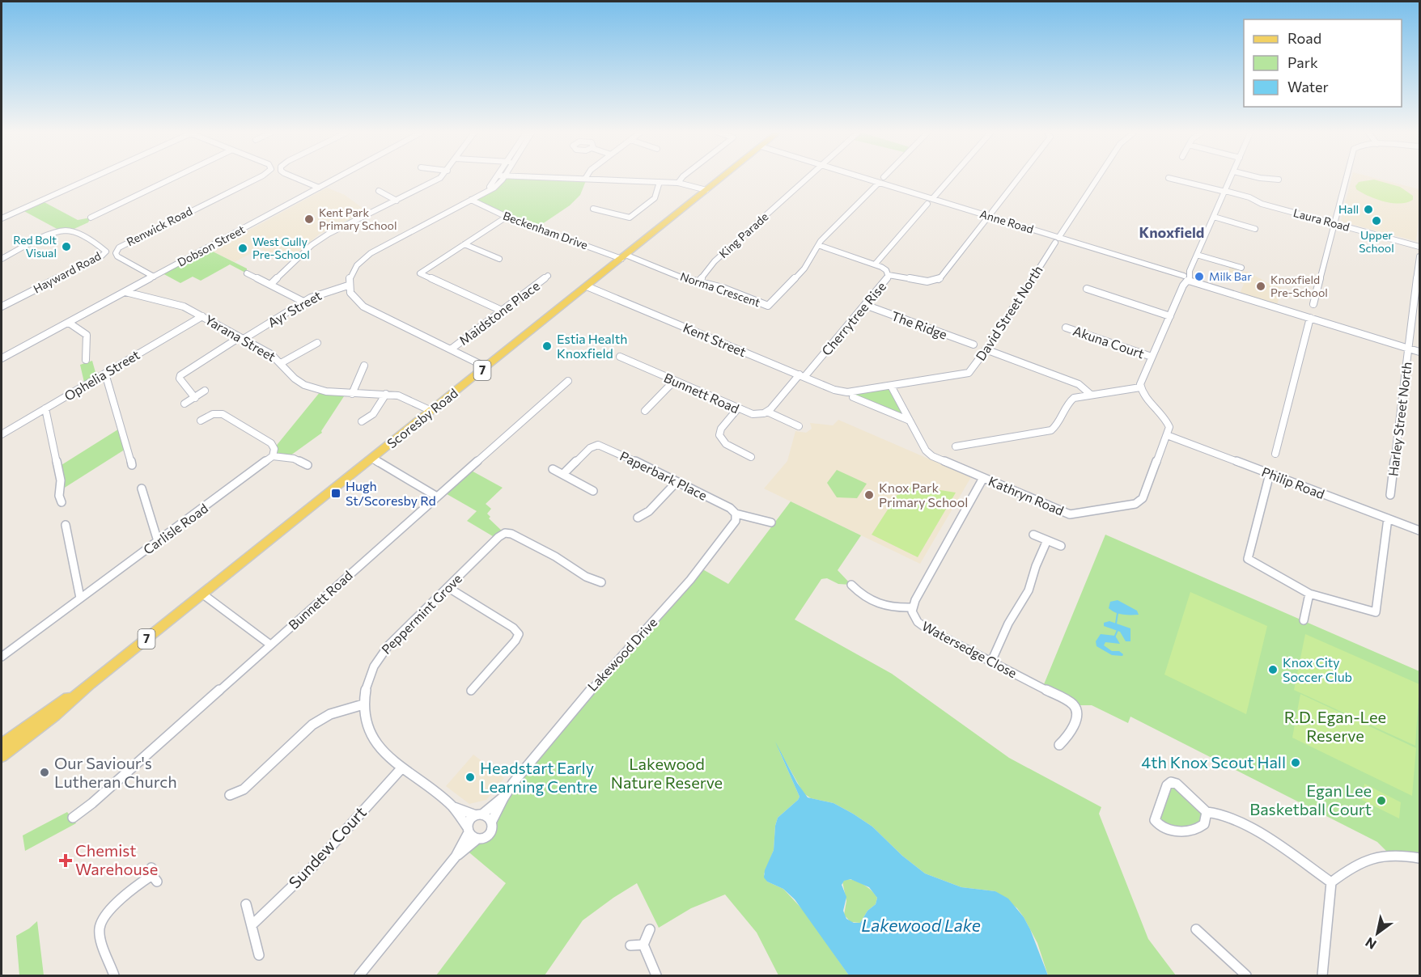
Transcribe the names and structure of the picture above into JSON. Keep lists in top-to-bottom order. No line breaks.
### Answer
{"streets":{"main road":["7","Scoresby Road"],"street":["Laura Road","Anne Road","Renwick Road","Beckenham Drive","King Parade","Dobson Street","Hayward Road","Norma Crescent","Ayr Street","Maidstone Place","David Street North","Cherrytree Rise","The Ridge","Yarana Street","Kent Street","Akuna Court","Ophelia Street","Bunnett Road","Harley Street North","Paperbark Place","Philip Road","Kathryn Road","Carlisle Road","Peppermint Grove","Watersedge Close","Lakewood Drive","Sundew Court"]},"crossings":[["Anne Road","Norma Crescent"],["Anne Road","David Street North"],["Anne Road","Harley Street North"],["Renwick Road","Dobson Street"],["Beckenham Drive","Norma Crescent"],["Beckenham Drive","Scoresby Road"],["King Parade","Norma Crescent"],["Dobson Street","Yarana Street"],["Norma Crescent","Cherrytree Rise"],["Norma Crescent","Scoresby Road"],["Ayr Street","Yarana Street"],["David Street North","Kent Street"],["David Street North","Kathryn Road"],["Cherrytree Rise","The Ridge"],["Cherrytree Rise","Kent Street"],["Yarana Street","Ophelia Street"],["Yarana Street","Scoresby Road"],["Kent Street","Scoresby Road"],["Paperbark Place","Lakewood Drive"],["Philip Road","Kathryn Road"],["Kathryn Road","Watersedge Close"],["Peppermint Grove","Lakewood Drive"],["Peppermint Grove","Sundew Court"]],"districts":["Knoxfield"],"water":["Lakewood Lake"],"parks":["R.D. Egan-Lee Reserve","Lakewood Nature Reserve"],"places":{"other":["Hall","Kent Park Primary School","Upper School","Red Bolt Visual","West Gully Pre-School","Milk Bar","Knoxfield Pre-School","Estia Health Knoxfield","Knox Park Primary School","Knox City Soccer Club","4th Knox Scout Hall","Our Saviour's Lutheran Church","Headstart Early Learning Centre","Egan Lee Basketball Court"],"transit":["Hugh St/Scoresby Rd"],"health":["Chemist Warehouse"]},"legend":["Road","Park","Water"],"north":"bottom left"}
